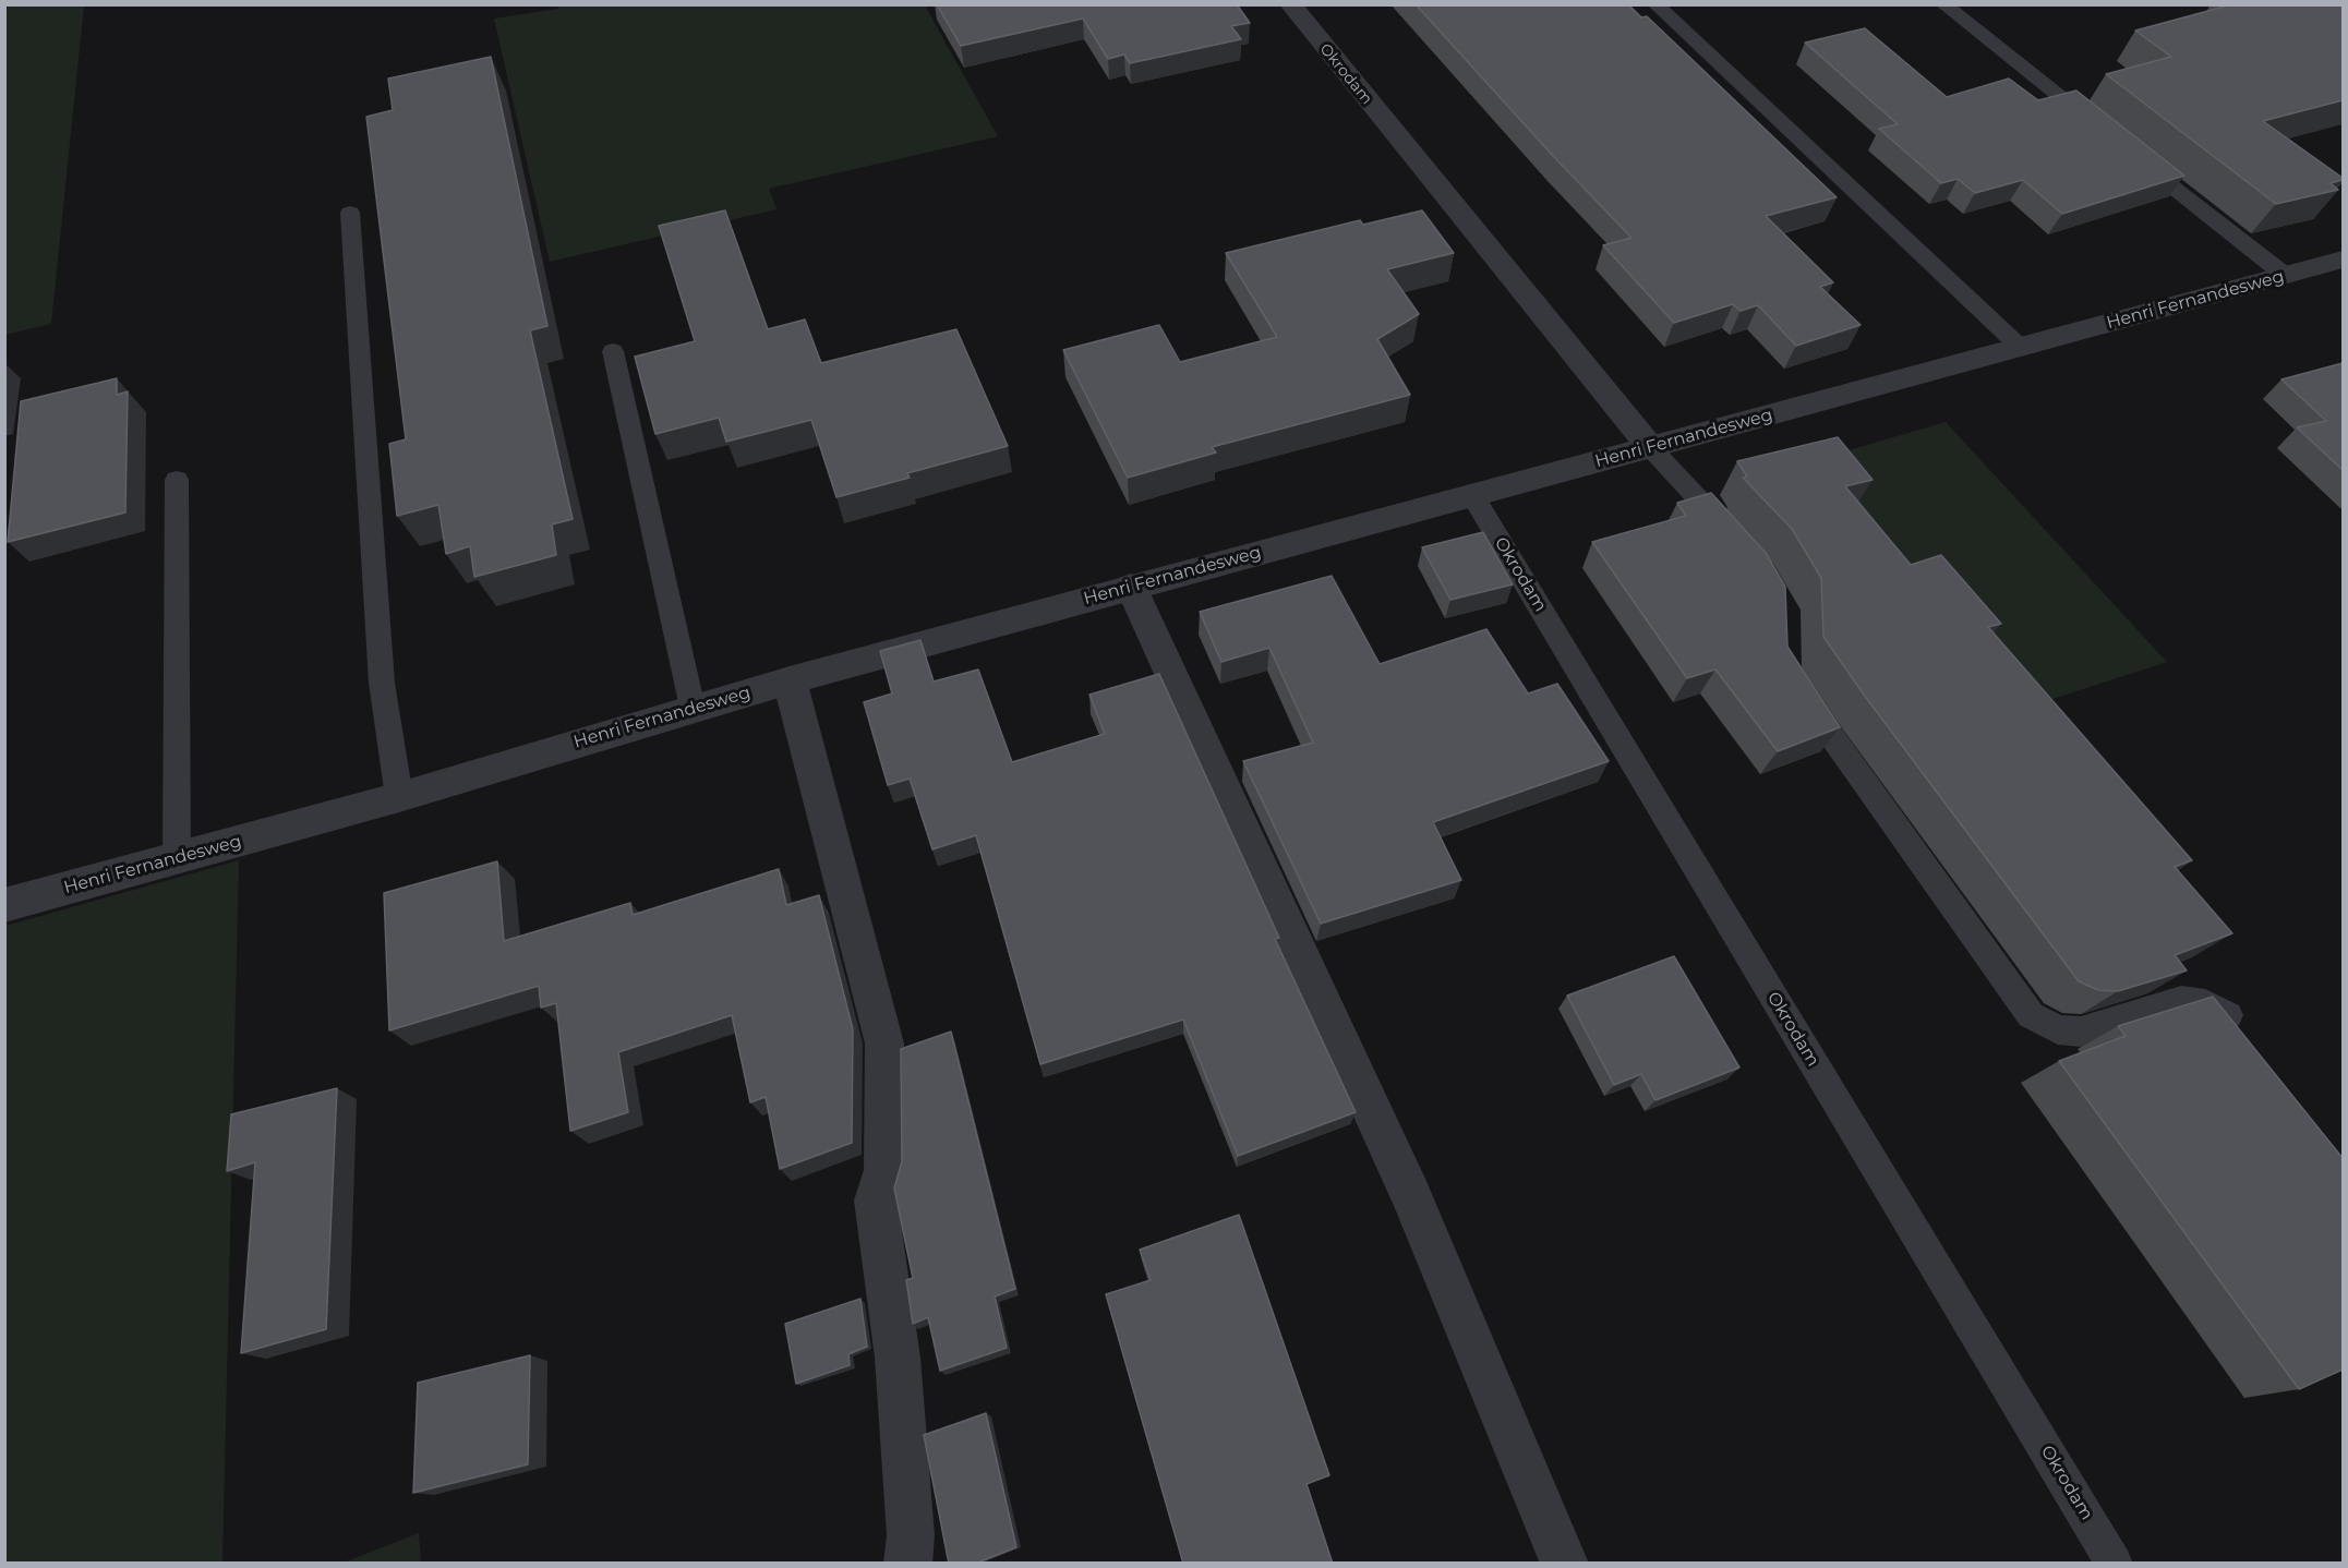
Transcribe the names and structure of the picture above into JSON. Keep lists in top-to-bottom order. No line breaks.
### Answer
{"streets":{"street":["Okrodam","Henri Fernandesweg"]},"crossings":[["Okrodam","Henri Fernandesweg"]]}
